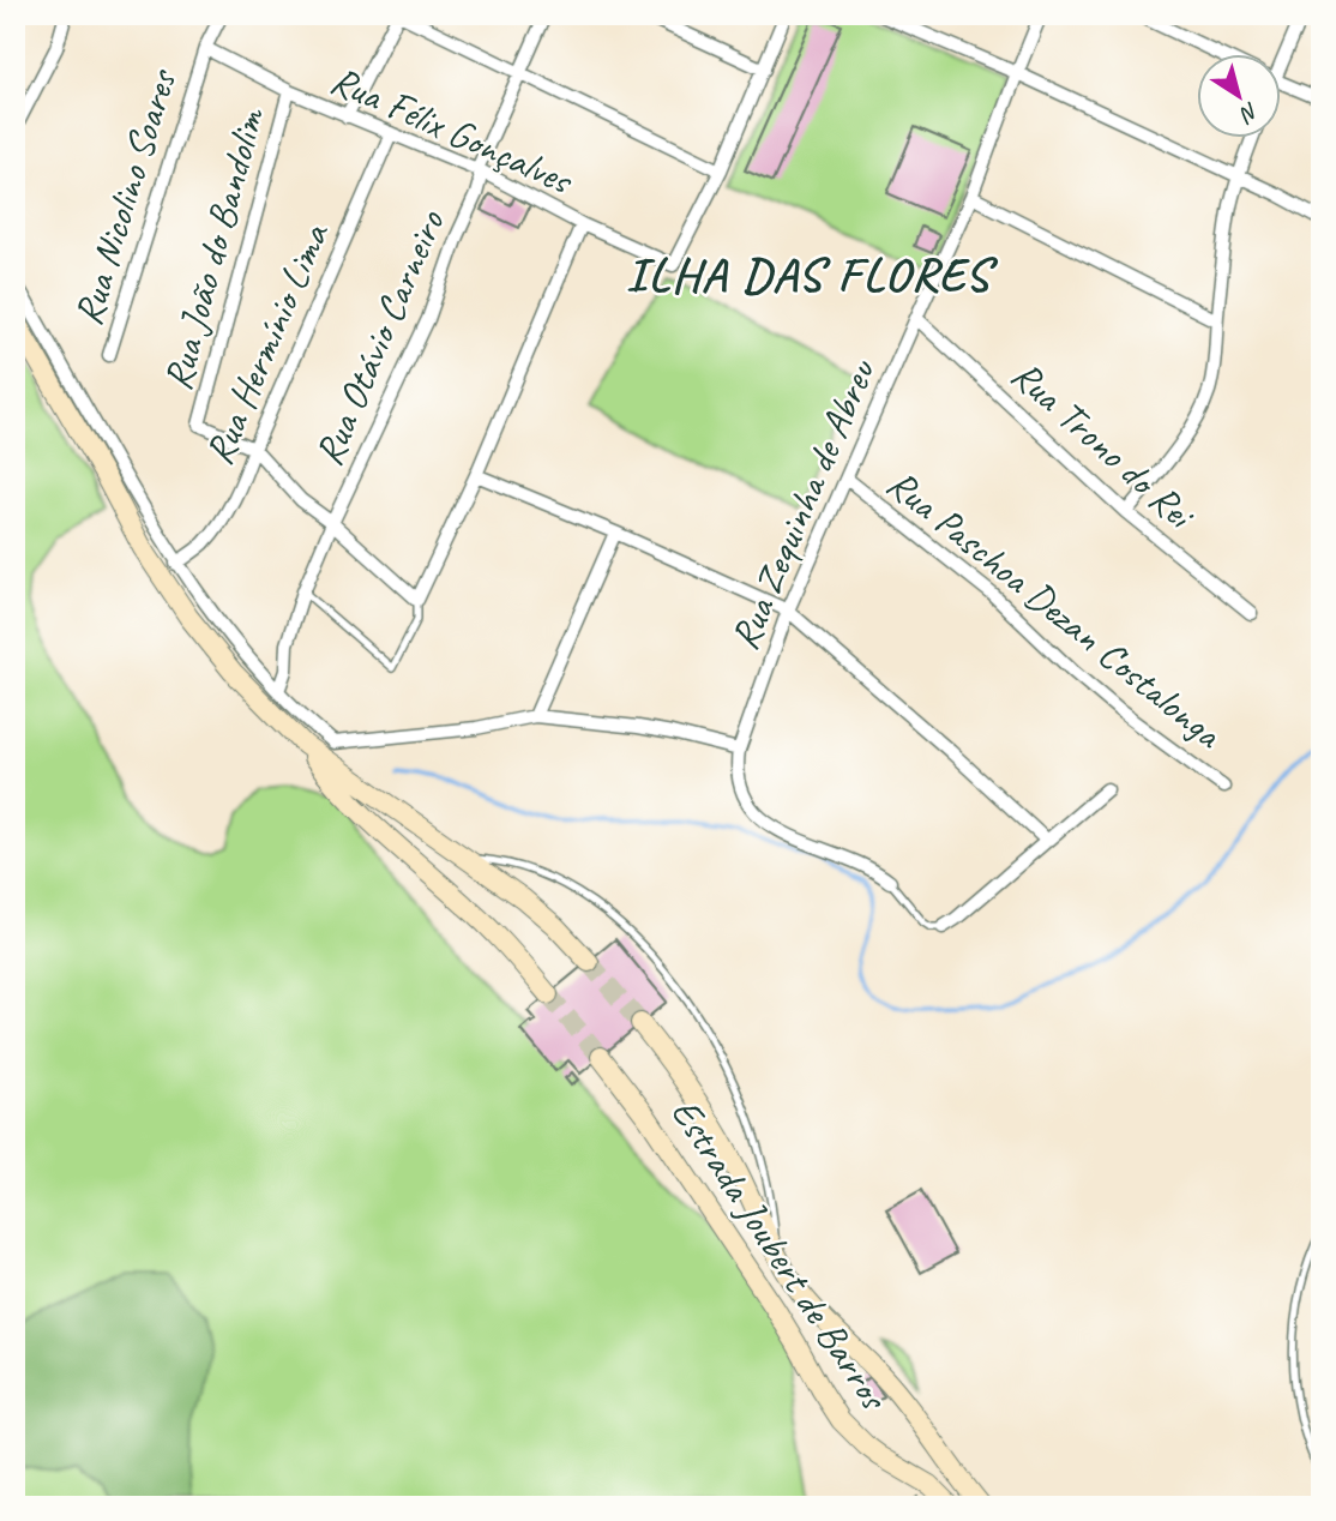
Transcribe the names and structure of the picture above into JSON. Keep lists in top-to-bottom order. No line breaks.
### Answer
{"streets":{"main road":["Estrada Joubert de Barros"],"street":["Rua Félix Gonçalves","Rua Nicolino Soares","Rua João do Bandolim","Rua Otávio Carneiro","Rua Hermínio Lima","Rua Trono do Rei","Rua Zequinha de Abreu","Rua Paschoa Dezan Costalonga"]},"crossings":[["Rua Félix Gonçalves","Rua Nicolino Soares"],["Rua Félix Gonçalves","Rua João do Bandolim"],["Rua Félix Gonçalves","Rua Otávio Carneiro"],["Rua Félix Gonçalves","Rua Hermínio Lima"],["Rua João do Bandolim","Rua Hermínio Lima"],["Rua Trono do Rei","Rua Zequinha de Abreu"],["Rua Zequinha de Abreu","Rua Paschoa Dezan Costalonga"]],"districts":["ILHA DAS FLORES"],"north":"bottom right"}
